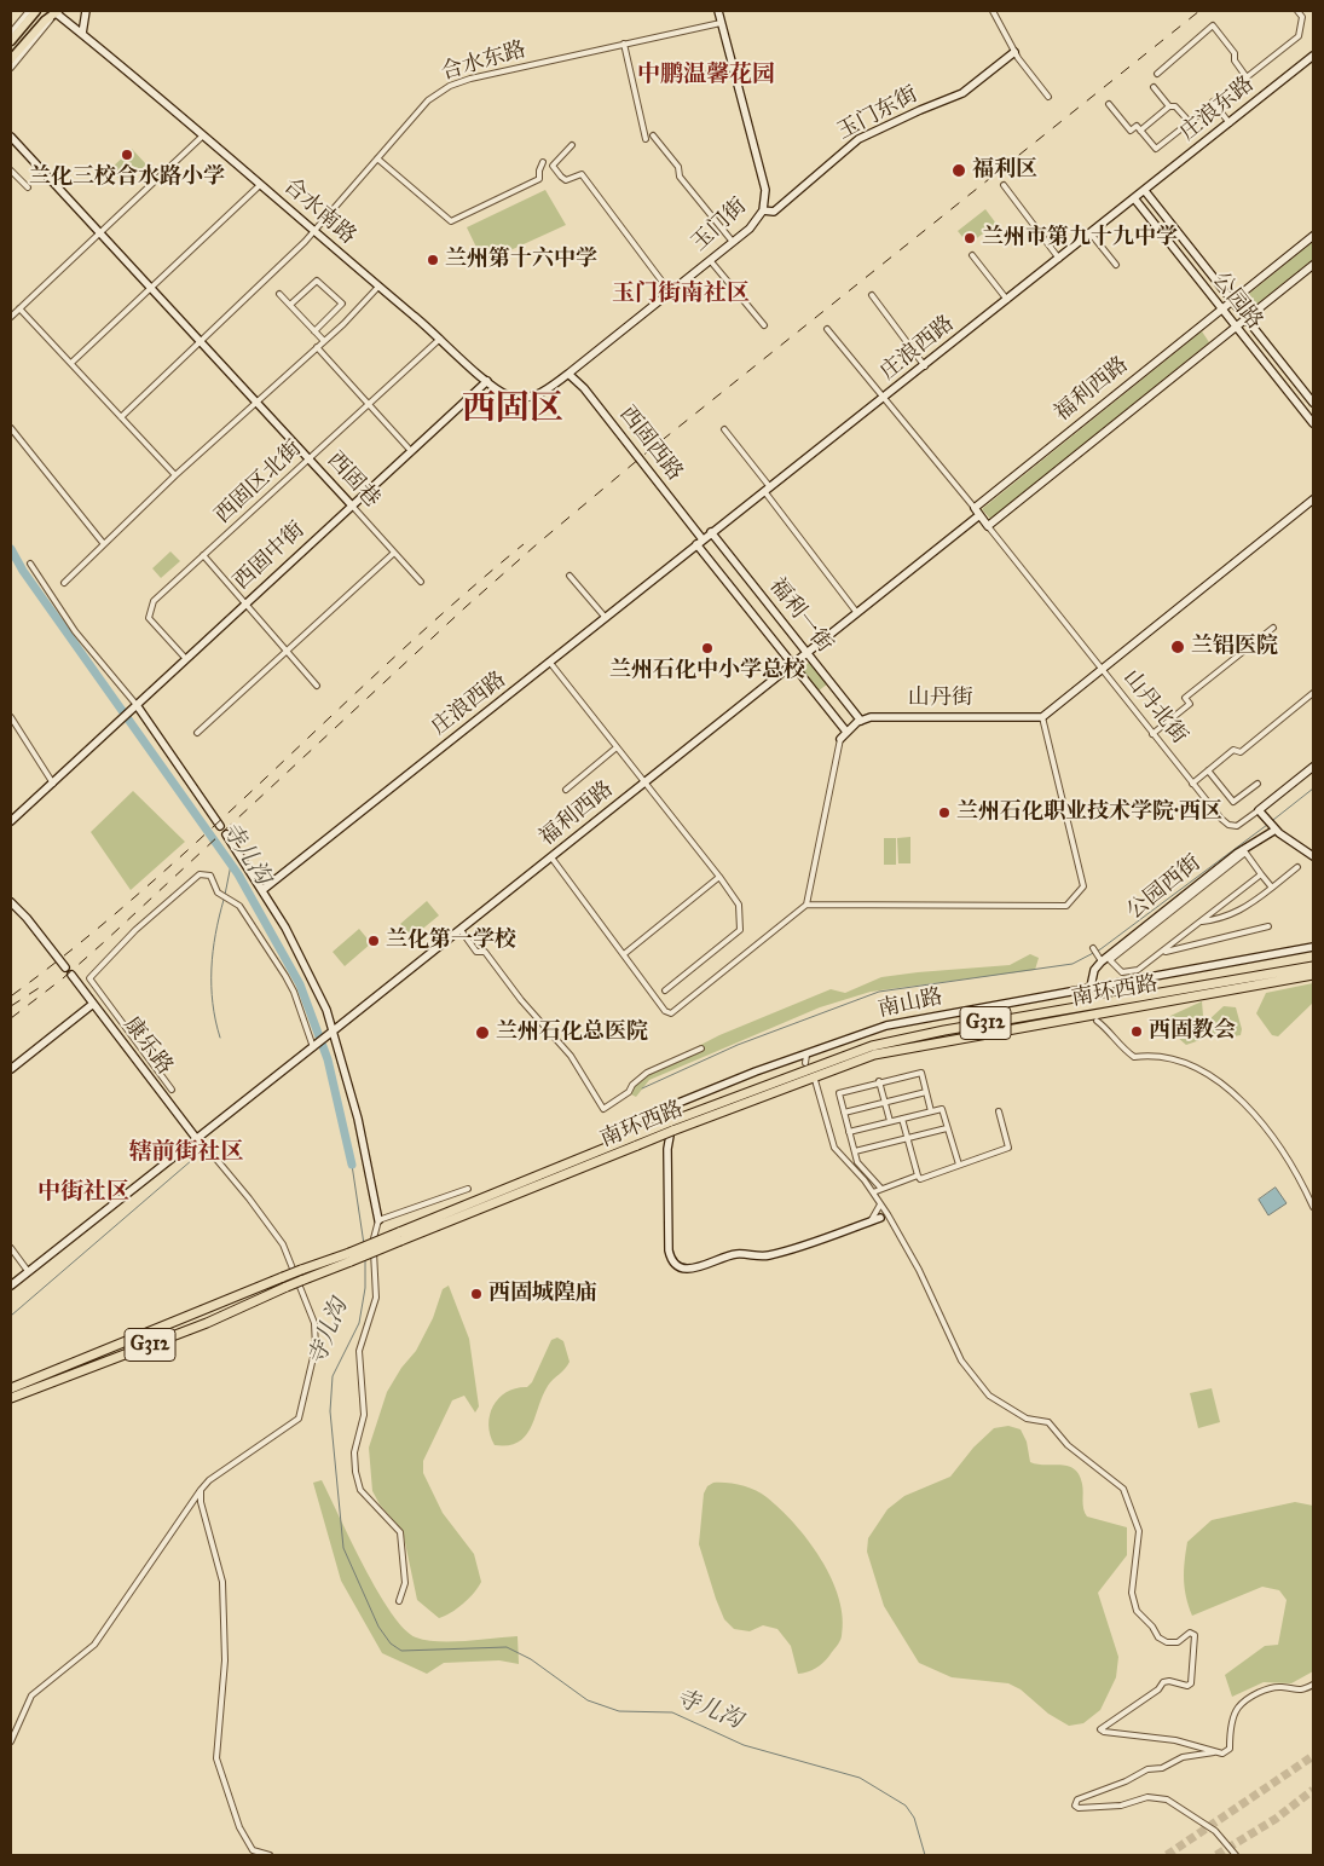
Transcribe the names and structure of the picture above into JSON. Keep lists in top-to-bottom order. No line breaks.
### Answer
{"streets":{"highway":["南环西路","G312"],"street":["合水东路","庄浪东路","玉门东街","合水南路","玉门街","公园路","庄浪西路","福利西路","西固西路","西固巷","西固区北街","西固中街","福利一街","山丹街","山丹北街","公园西街","南山路","康乐路"]},"crossings":[["合水东路","合水南路"],["合水东路","玉门街"],["合水东路","西固巷"],["庄浪东路","公园路"],["庄浪东路","庄浪西路"],["玉门东街","玉门街"],["合水南路","玉门街"],["合水南路","西固西路"],["合水南路","西固区北街"],["合水南路","西固中街"],["玉门街","西固西路"],["公园路","庄浪西路"],["公园路","福利西路"],["庄浪西路","西固西路"],["庄浪西路","福利一街"],["福利西路","福利一街"],["福利西路","山丹北街"],["福利西路","康乐路"],["西固西路","福利一街"],["西固巷","西固区北街"],["西固巷","西固中街"],["西固区北街","西固中街"],["福利一街","山丹街"],["公园西街","南山路"]],"districts":["中鹏温馨花园","玉门街南社区","西固区","辖前街社区","中街社区"],"water":["寺儿沟"],"places":["兰化三校合水路小学","福利区","兰州市第九十九中学","兰州第十六中学","兰铝医院","兰州石化中小学总校","兰州石化职业技术学院·西区","兰化第一学校","西固教会","兰州石化总医院","西固城隍庙"]}
